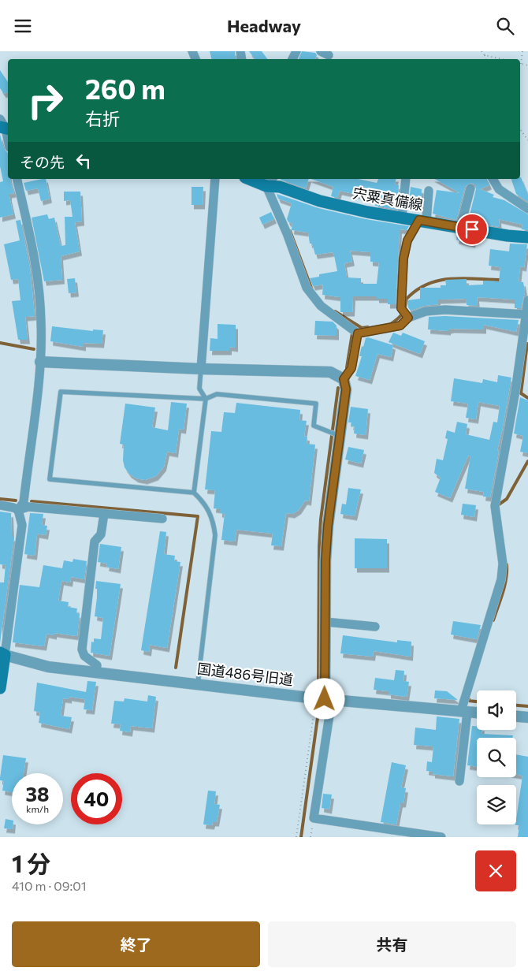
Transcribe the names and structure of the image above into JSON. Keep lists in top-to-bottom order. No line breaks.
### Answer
{"streets":{"main road":["宍粟真備線"],"street":["国道486号旧道"]},"page":{"header":"Headway","turn":["260 m","右折"],"then":"その先","speed":"38 km/h","limit":"40","heading":["1 分","410 m · 09:01"],"buttons":["終了","共有"]}}
